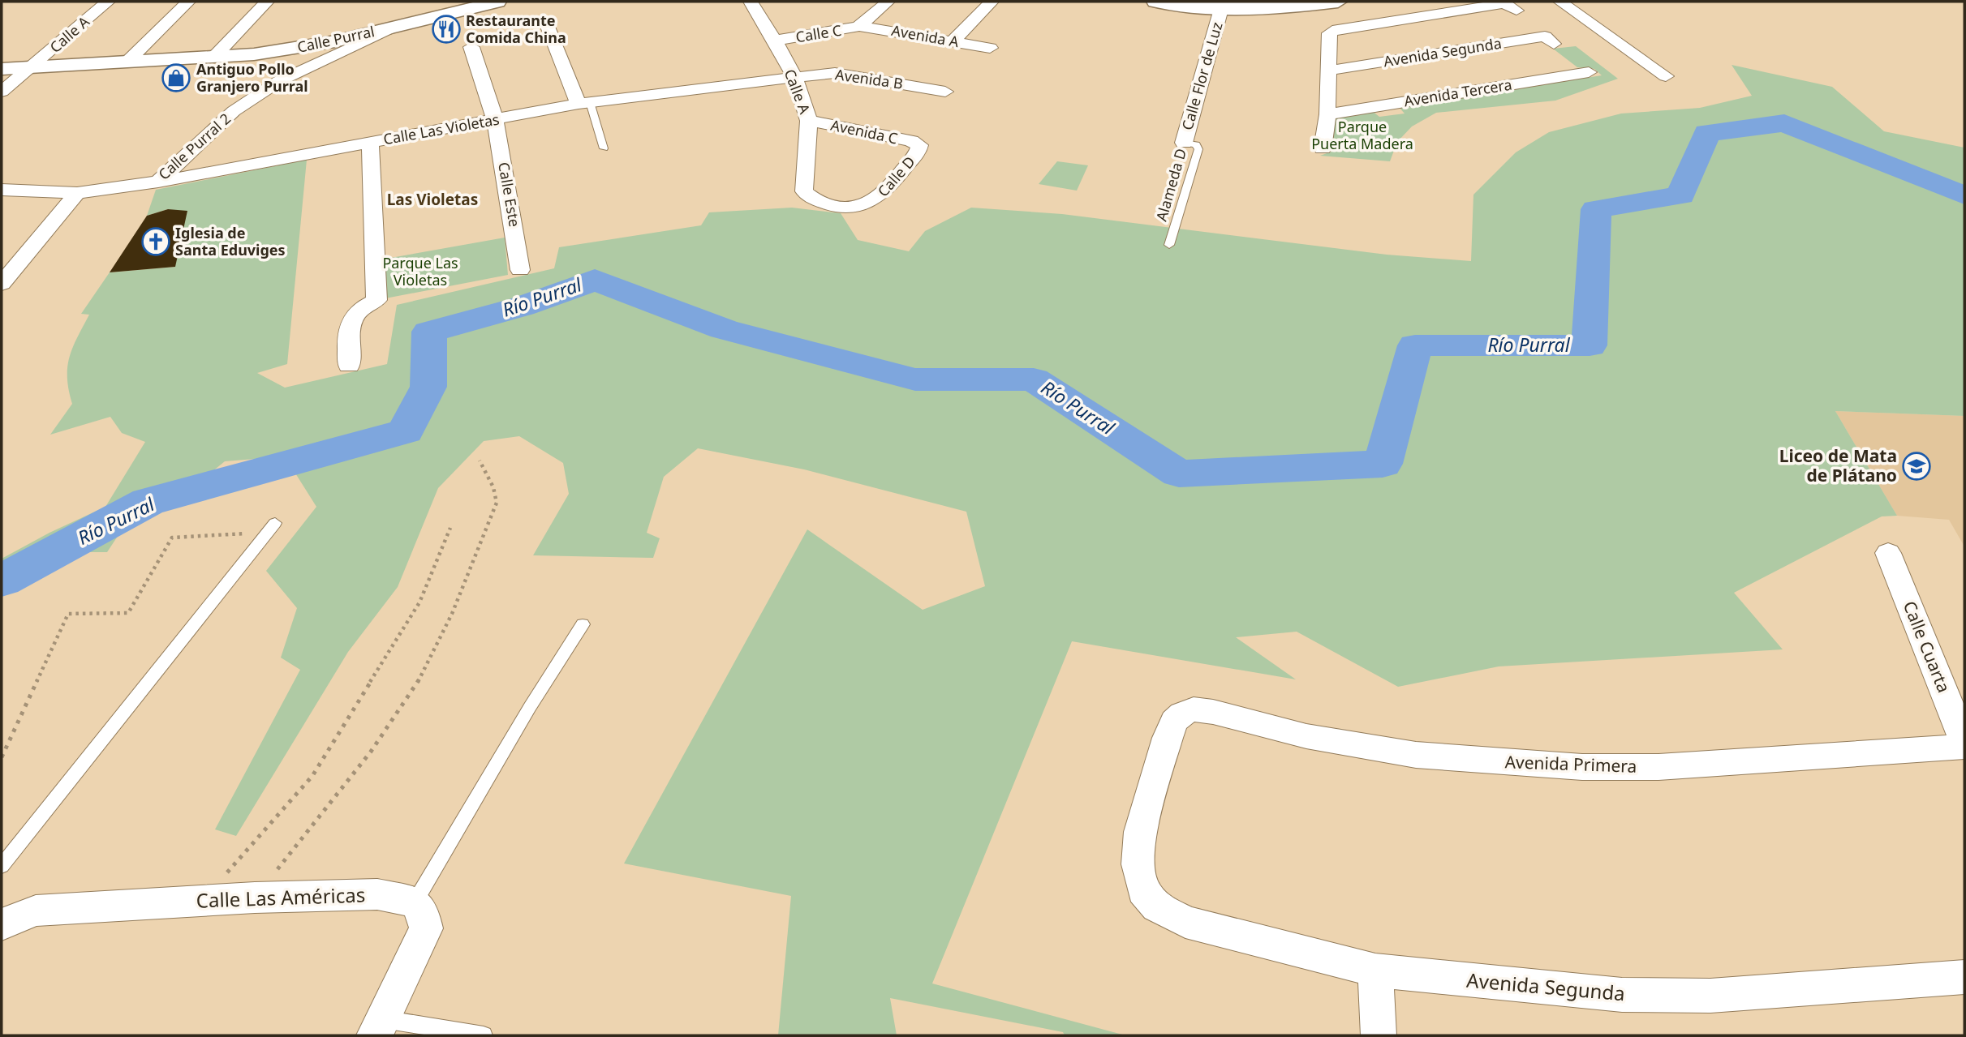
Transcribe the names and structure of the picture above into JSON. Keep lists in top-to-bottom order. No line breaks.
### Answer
{"streets":{"street":["Calle C","Calle A","Avenida A","Calle Purral","Avenida Segunda","Calle Flor de Luz","Avenida B","Avenida Tercera","Calle Las Violetas","Avenida C","Calle Purral 2","Calle D","Calle Este","Calle Cuarta","Avenida Primera","Calle Las Américas"],"lane":["Alameda D"]},"crossings":[["Calle C","Calle A"],["Calle C","Avenida A"],["Calle A","Calle Purral"],["Calle A","Avenida B"],["Calle A","Avenida C"],["Calle A","Calle D"],["Calle Purral","Calle Purral 2"],["Avenida Segunda","Avenida Primera"],["Calle Flor de Luz","Alameda D"],["Avenida B","Calle Las Violetas"],["Calle Las Violetas","Calle Purral 2"],["Calle Las Violetas","Calle Este"],["Avenida C","Calle D"]],"districts":["Las Violetas"],"water":["Río Purral"],"parks":["Parque Puerta Madera","Parque Las Violetas"],"places":{"restaurant":["Restaurante Comida China"],"shop":["Antiguo Pollo Granjero Purral"],"church":["Iglesia de Santa Eduviges"],"school or university":["Liceo de Mata de Plátano"]}}
